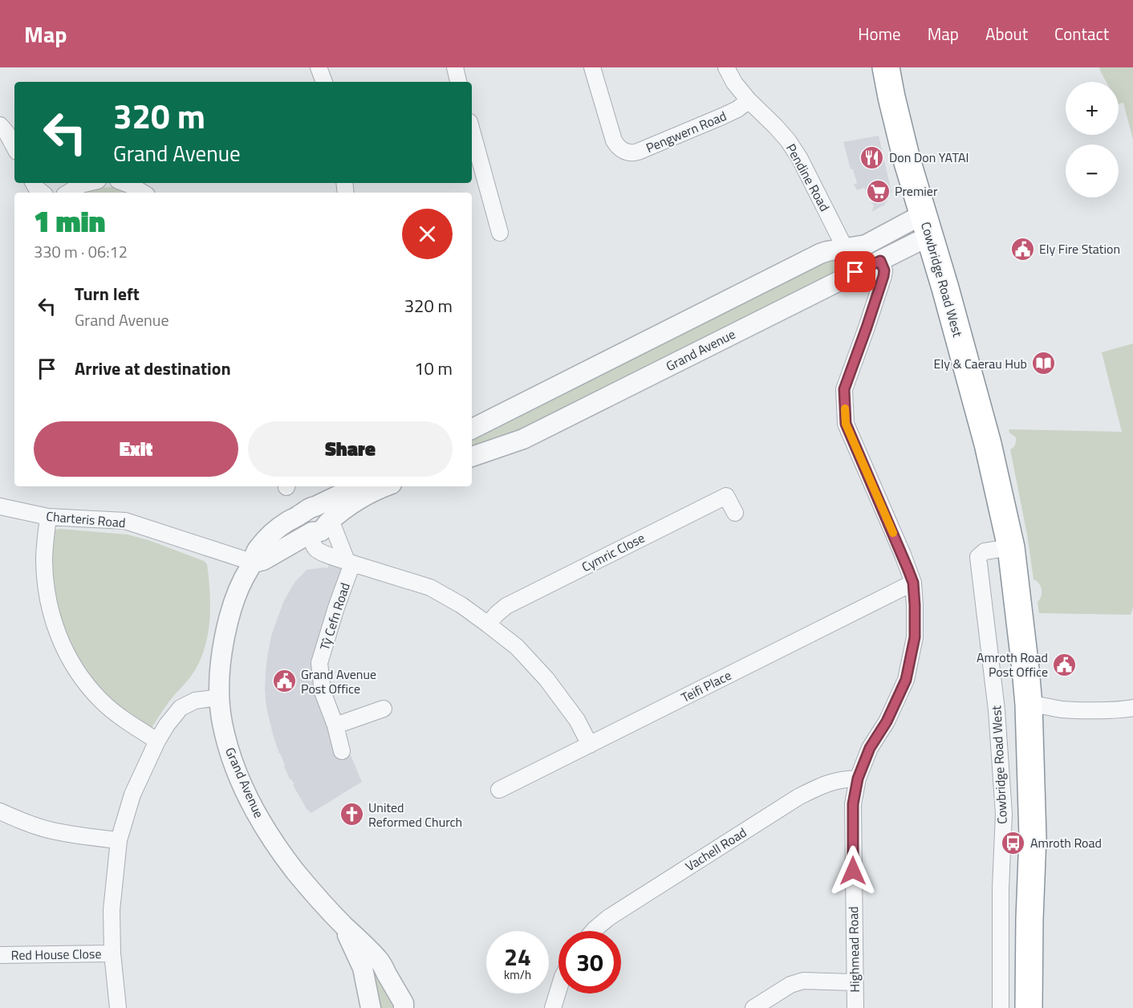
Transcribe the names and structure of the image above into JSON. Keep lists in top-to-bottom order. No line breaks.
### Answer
{"streets":{"highway":["Cowbridge Road West"],"street":["Pengwern Road","Pendine Road","Grand Avenue","Charteris Road","Cymric Close","Tŷ Cefn Road","Teifi Place","Vachell Road","Highmead Road","Red House Close"]},"crossings":[["Pengwern Road","Pendine Road"],["Pendine Road","Grand Avenue"],["Cowbridge Road West","Grand Avenue"],["Grand Avenue","Charteris Road"],["Grand Avenue","Highmead Road"],["Teifi Place","Highmead Road"],["Vachell Road","Highmead Road"]],"places":{"restaurant":["Don Don YATAI"],"supermarket":["Premier"],"public building":["Ely Fire Station","Amroth Road Post Office","Grand Avenue Post Office"],"library":["Ely & Caerau Hub"],"church":["United Reformed Church"],"bus stop":["Amroth Road"]},"page":{"header":"Map","nav":["Home","Map","About","Contact"],"map_buttons":["+","−"],"turn":["320 m","Grand Avenue"],"heading":["1 min","330 m · 06:12"],"list":[{"name":"Turn left","note":"Grand Avenue","value":"320 m"},{"name":"Arrive at destination","value":"10 m"}],"buttons":["Exit","Share"],"speed":"24 km/h","limit":"30"}}
